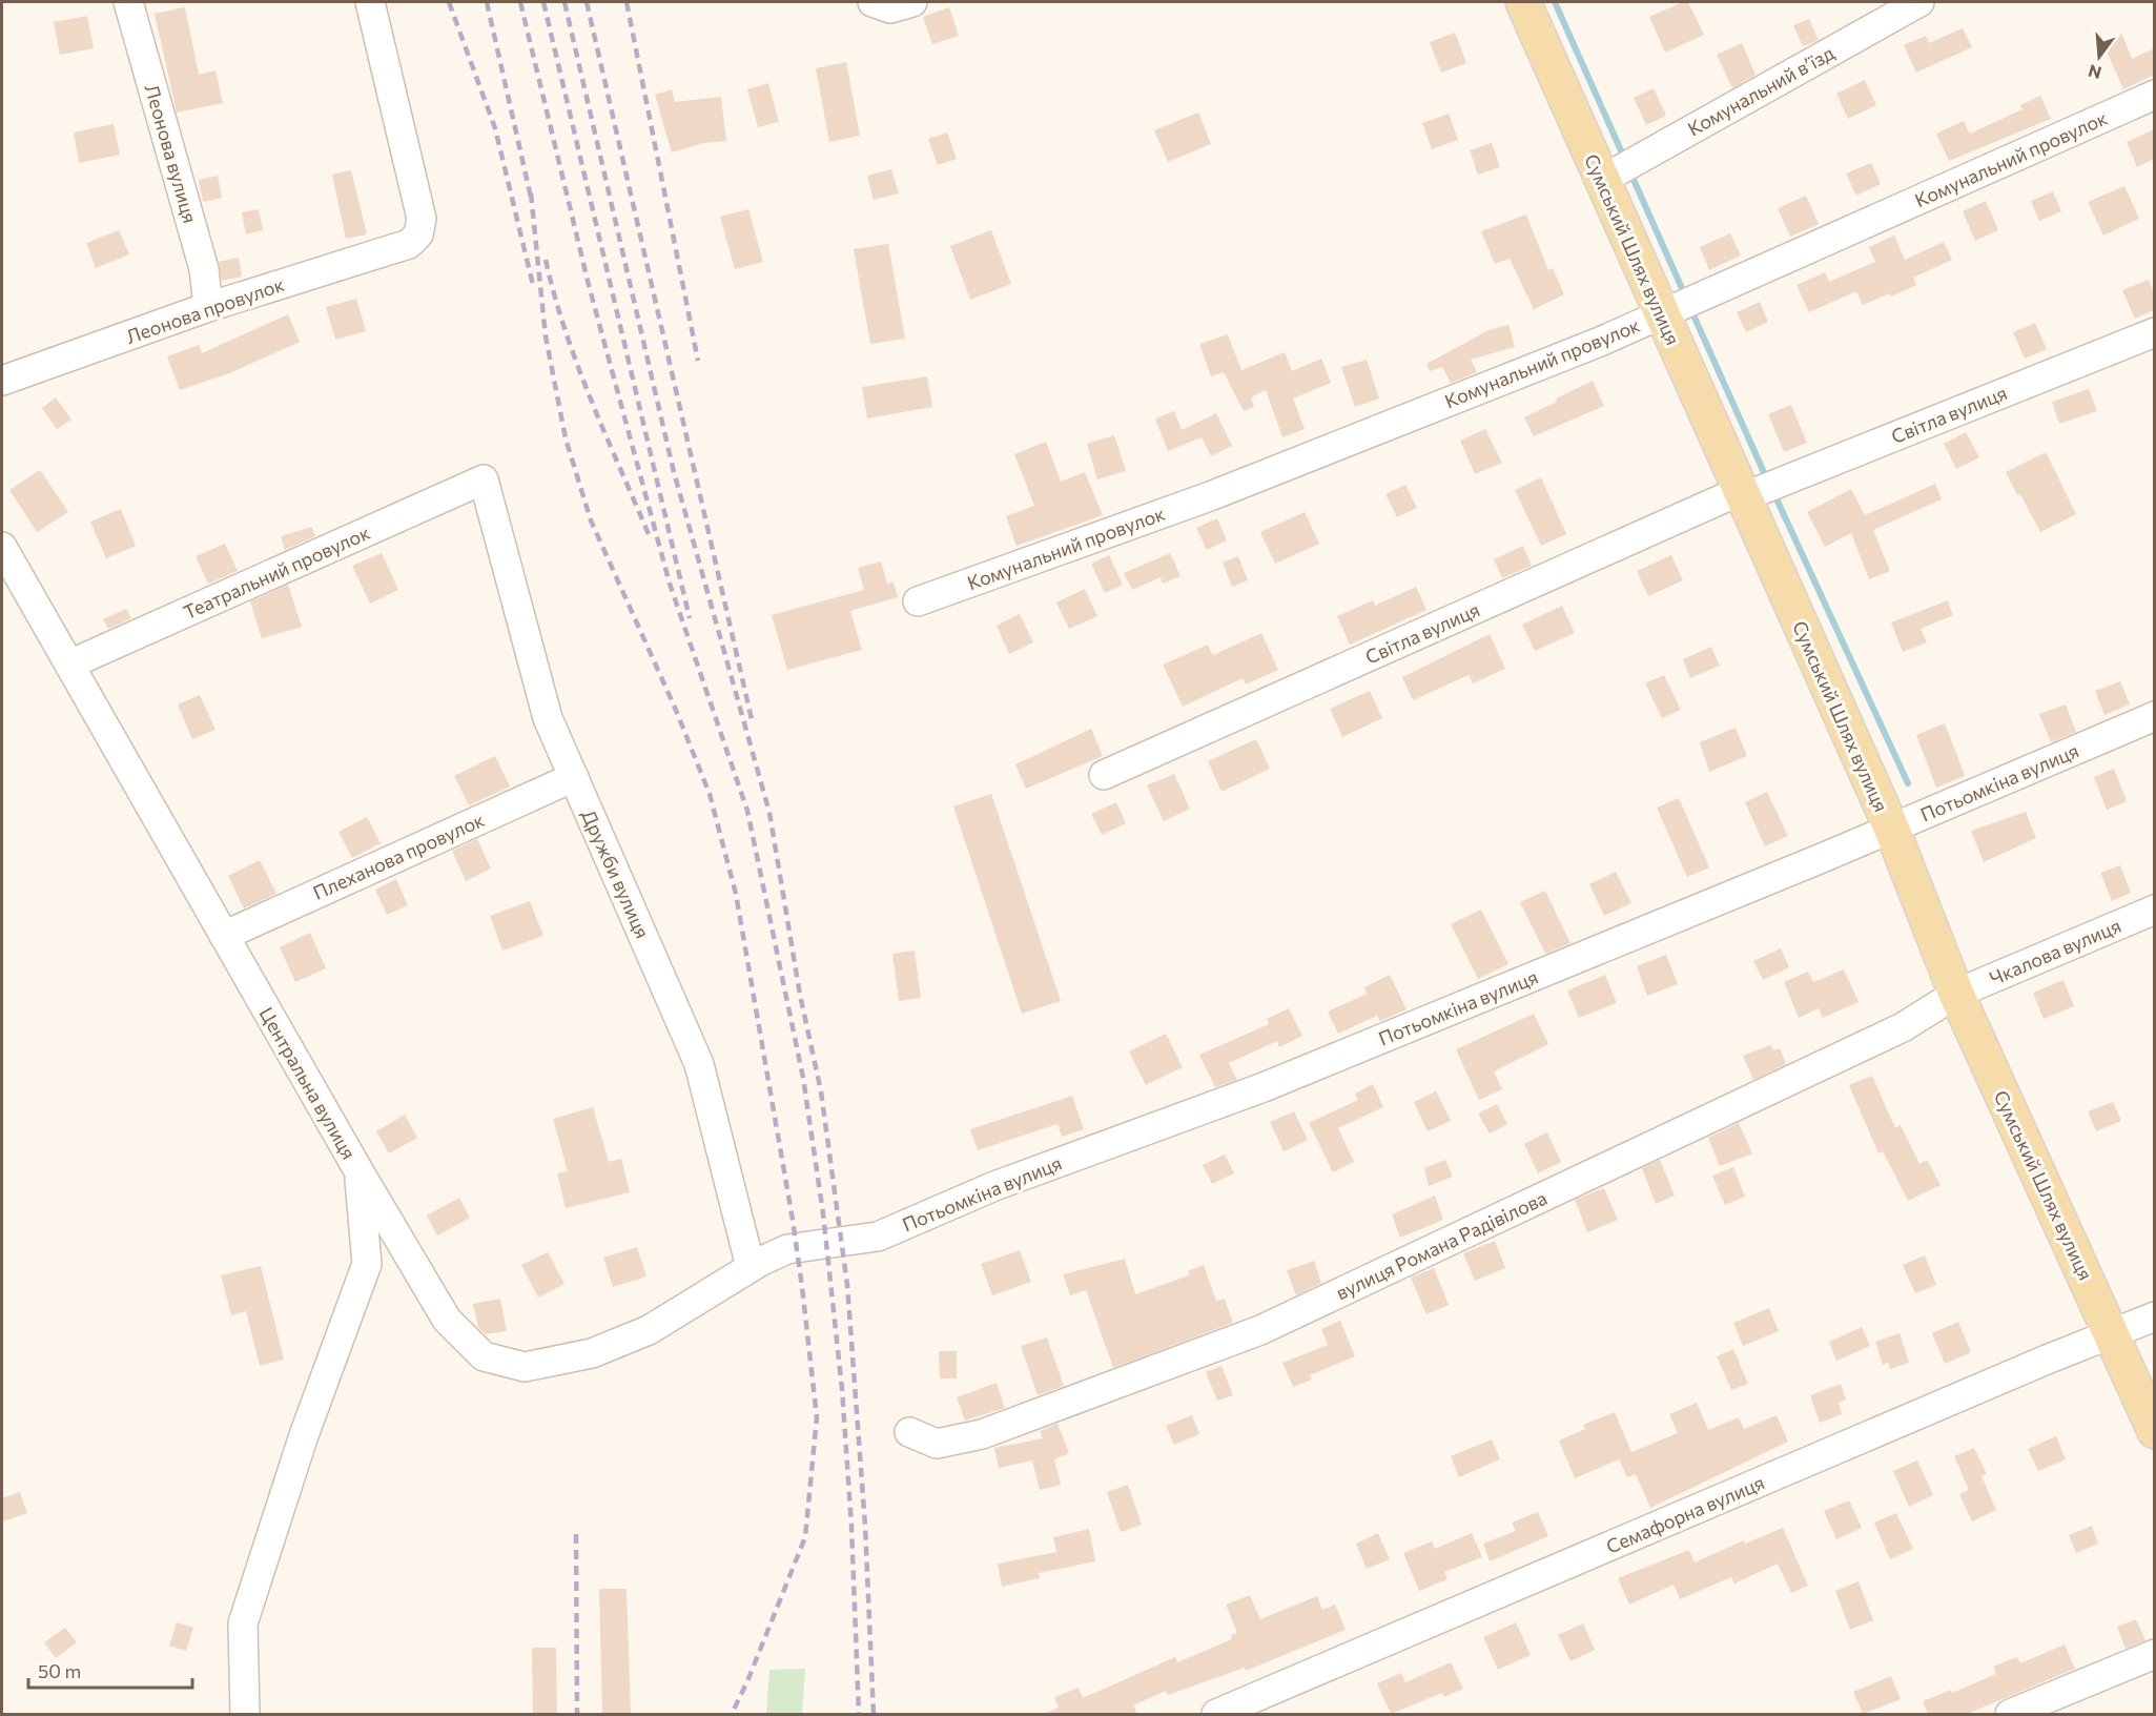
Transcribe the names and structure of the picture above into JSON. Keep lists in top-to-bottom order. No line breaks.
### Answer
{"streets":{"main road":["Сумський Шлях вулиця"],"street":["Комунальний в’їзд","Леонова вулиця","Комунальний провулок","Леонова провулок","Світла вулиця","Театральний провулок","Потьомкіна вулиця","Плеханова провулок","Дружби вулиця","Чкалова вулиця","Центральна вулиця","вулиця Романа Радівілова","Семафорна вулиця"]},"crossings":[["Комунальний в’їзд","Сумський Шлях вулиця"],["Леонова вулиця","Леонова провулок"],["Комунальний провулок","Сумський Шлях вулиця"],["Сумський Шлях вулиця","Світла вулиця"],["Сумський Шлях вулиця","Потьомкіна вулиця"],["Сумський Шлях вулиця","Чкалова вулиця"],["Сумський Шлях вулиця","вулиця Романа Радівілова"],["Сумський Шлях вулиця","Семафорна вулиця"],["Театральний провулок","Дружби вулиця"],["Театральний провулок","Центральна вулиця"],["Потьомкіна вулиця","Дружби вулиця"],["Потьомкіна вулиця","Центральна вулиця"],["Плеханова провулок","Дружби вулиця"],["Плеханова провулок","Центральна вулиця"],["Дружби вулиця","Центральна вулиця"],["Чкалова вулиця","вулиця Романа Радівілова"]],"scale_bar":"50 m","north":"bottom"}
